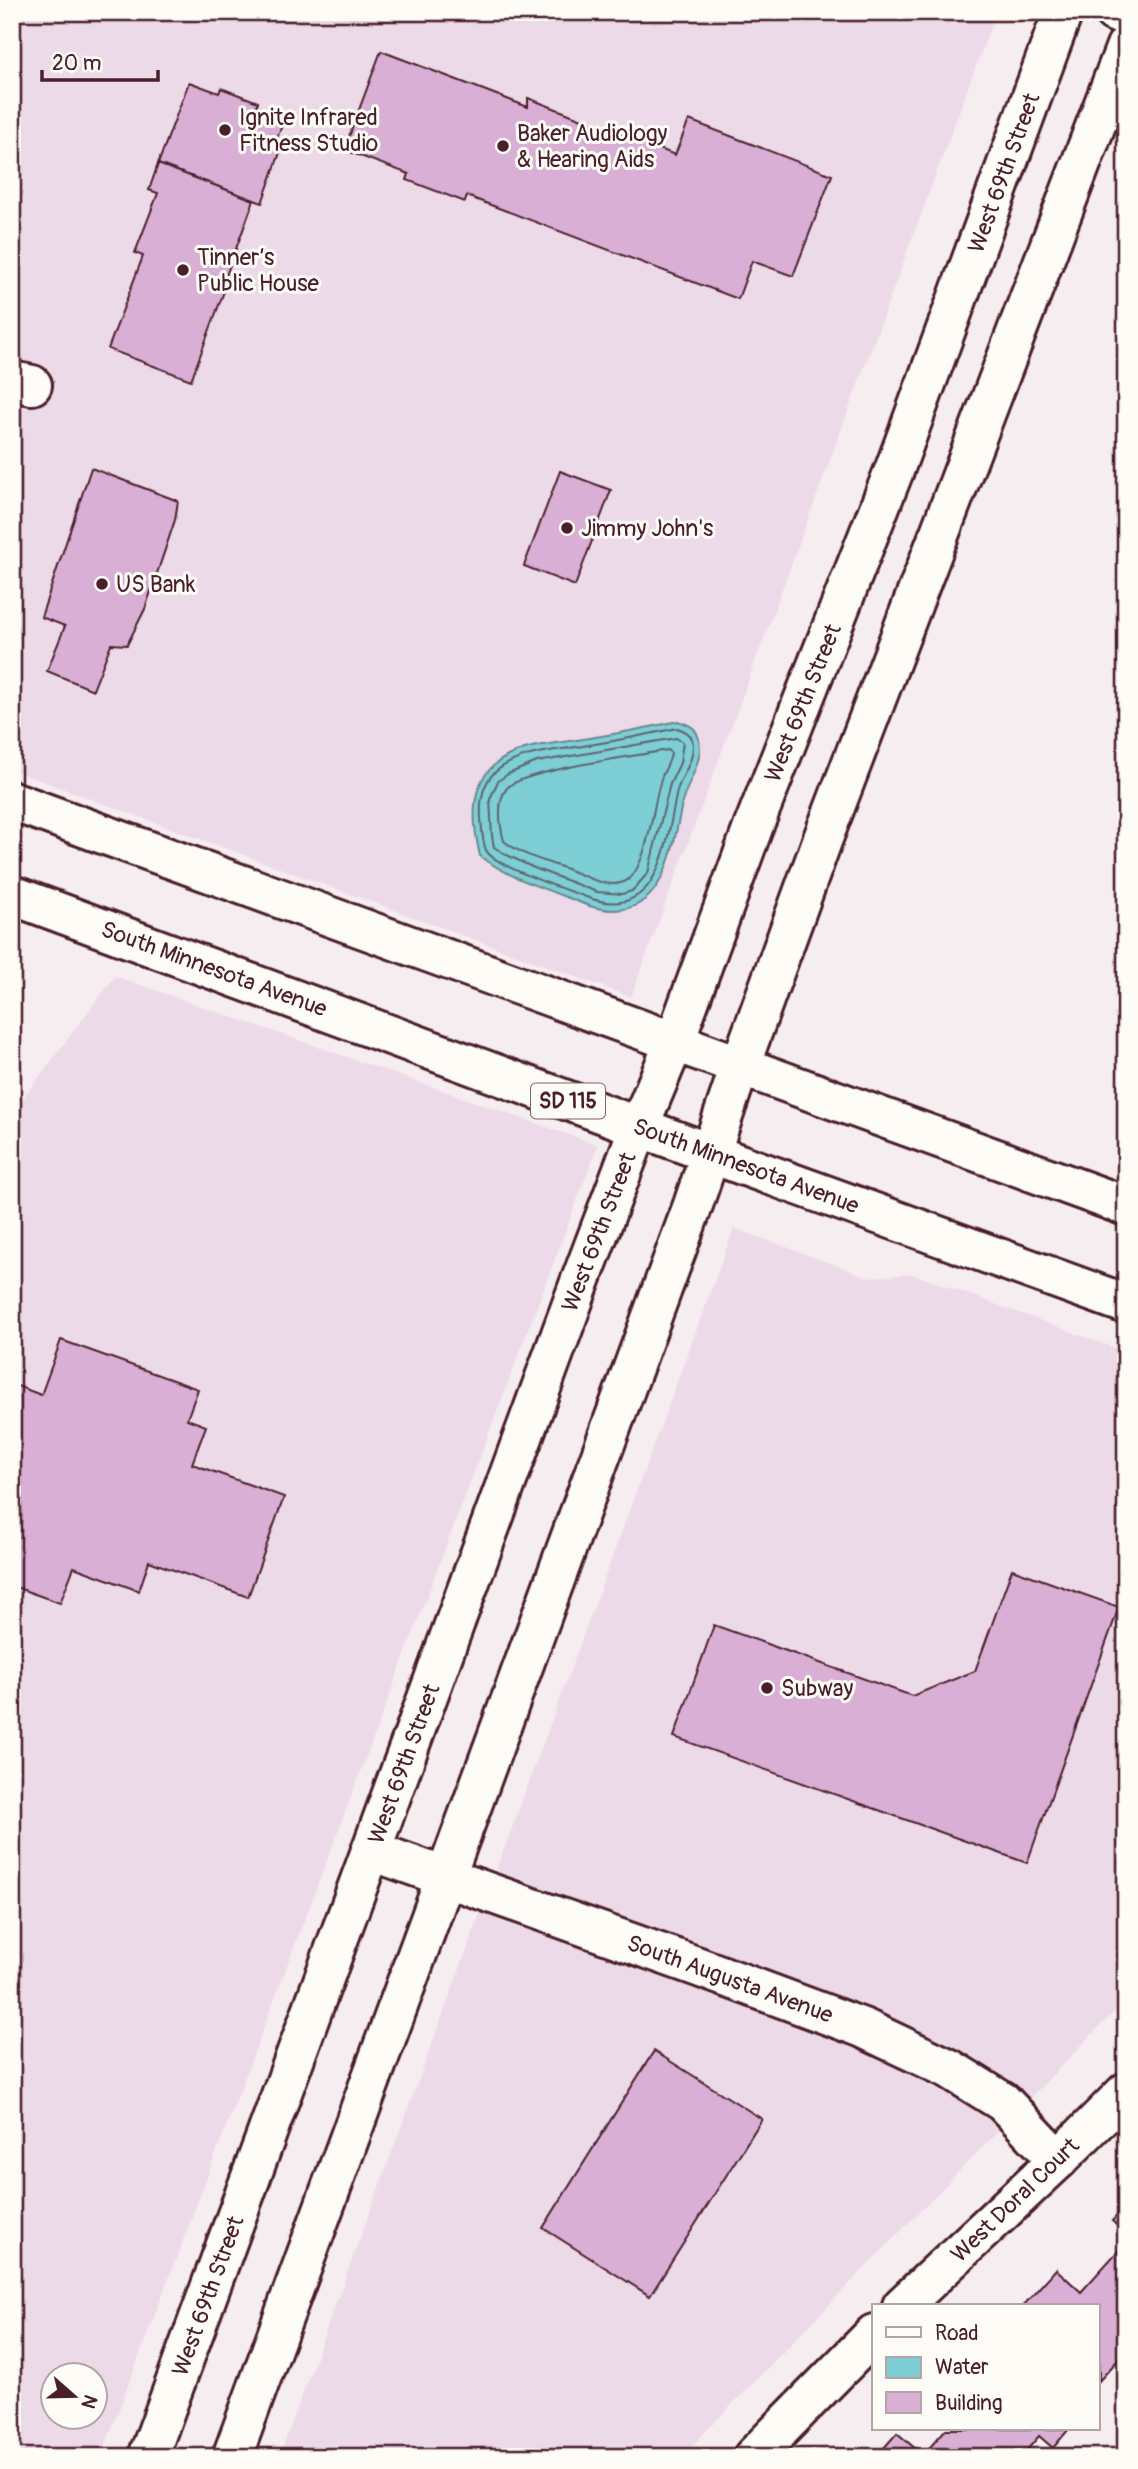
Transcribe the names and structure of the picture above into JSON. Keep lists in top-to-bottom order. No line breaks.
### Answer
{"streets":{"main road":["West 69th Street","South Minnesota Avenue","SD 115","South Augusta Avenue","West Doral Court"]},"crossings":[["West 69th Street","South Minnesota Avenue"],["West 69th Street","South Augusta Avenue"],["South Augusta Avenue","West Doral Court"]],"places":["Ignite Infrared Fitness Studio","Baker Audiology & Hearing Aids","Tinner’s Public House","Jimmy John's","US Bank","Subway"],"legend":["Road","Water","Building"],"scale_bar":"20 m","north":"right"}
